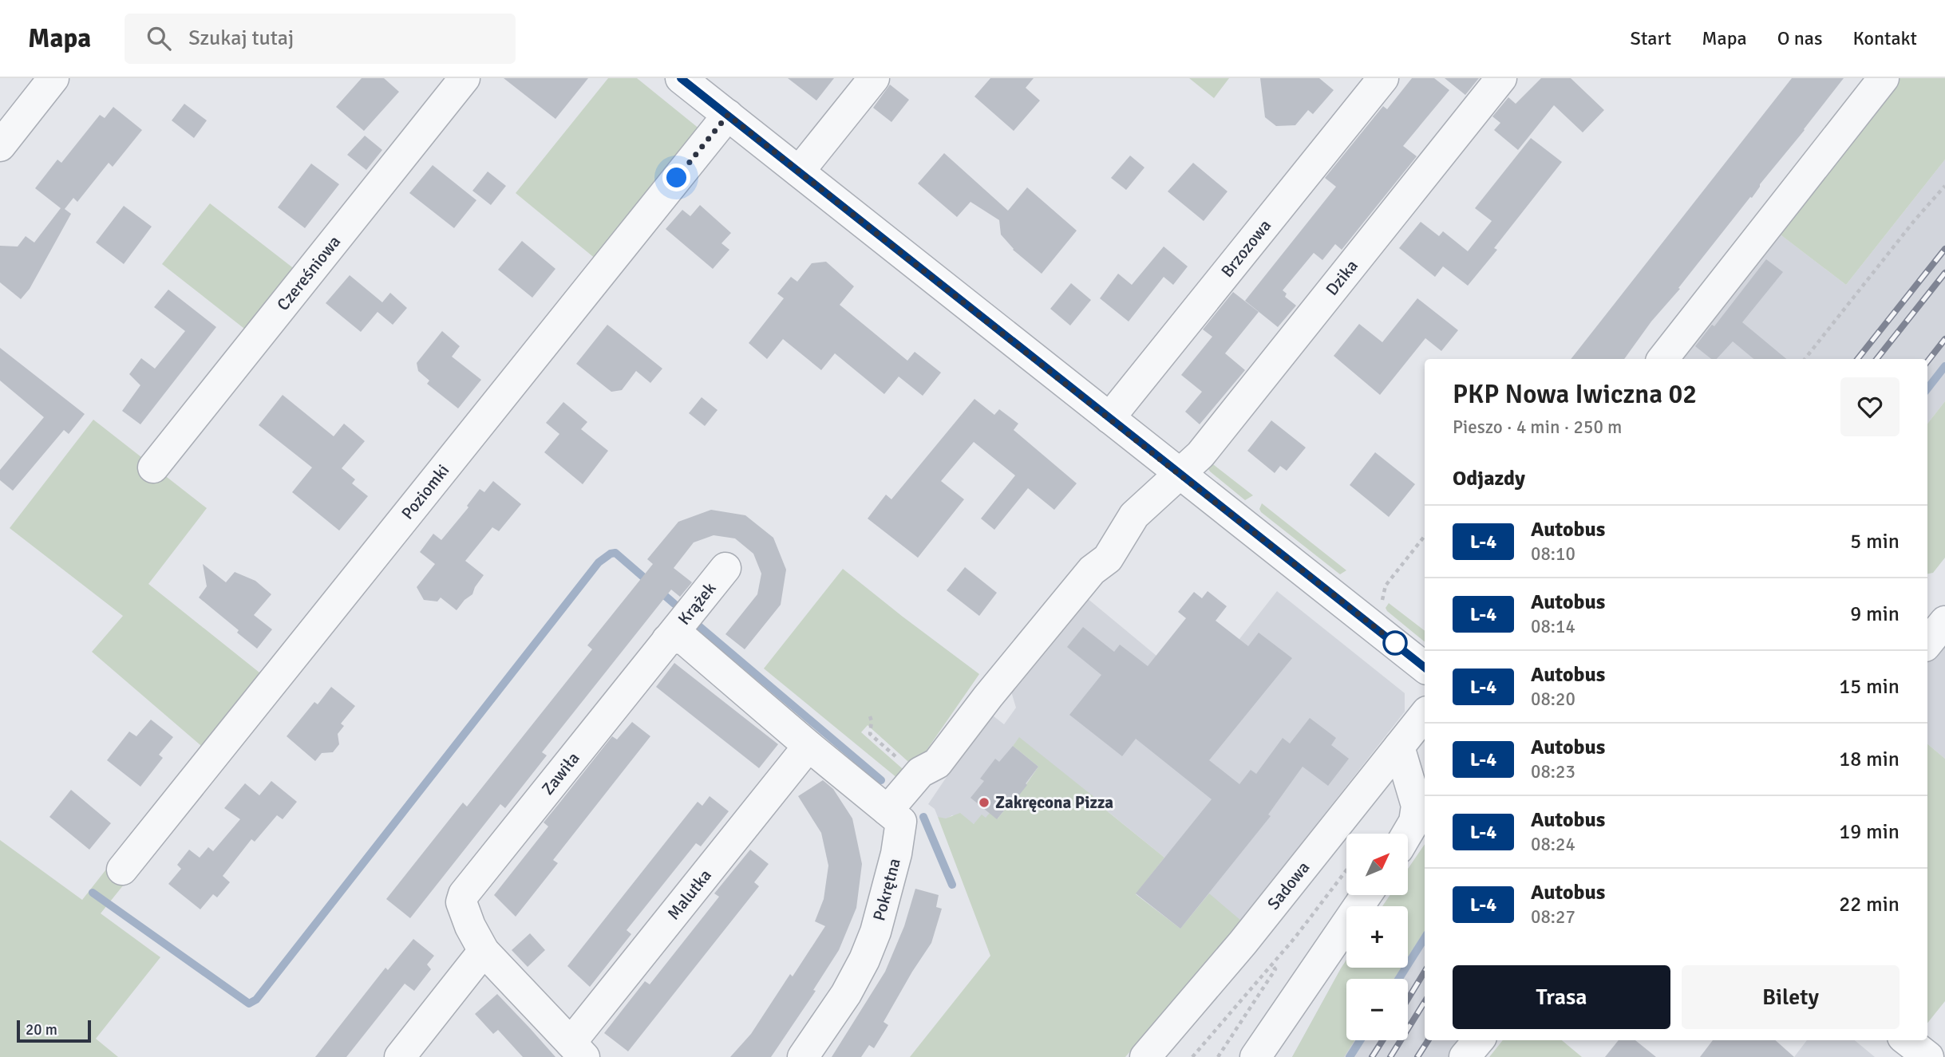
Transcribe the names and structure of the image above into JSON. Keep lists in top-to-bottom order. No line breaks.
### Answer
{"streets":{"street":["Brzozowa","Czereśniowa","Dzika","Poziomki","Krążek","Zawiła","Sadowa","Pokrętna","Malutka"]},"crossings":[["Dzika","Pokrętna"],["Krążek","Zawiła"],["Zawiła","Malutka"]],"places":["Zakręcona Pizza"],"lines":["bus line L-4"],"scale_bar":"20 m","north":"top right","page":{"header":"Mapa","search":"Szukaj tutaj","nav":["Start","Mapa","O nas","Kontakt"],"heading":[["PKP Nowa Iwiczna 02","Pieszo · 4 min · 250 m"],"Odjazdy"],"list":[{"mark":"L-4","name":"Autobus","note":"08:10","value":"5 min"},{"mark":"L-4","name":"Autobus","note":"08:14","value":"9 min"},{"mark":"L-4","name":"Autobus","note":"08:20","value":"15 min"},{"mark":"L-4","name":"Autobus","note":"08:23","value":"18 min"},{"mark":"L-4","name":"Autobus","note":"08:24","value":"19 min"},{"mark":"L-4","name":"Autobus","note":"08:27","value":"22 min"}],"map_buttons":["+","−"],"buttons":["Trasa","Bilety"],"scale":"20 m"}}
